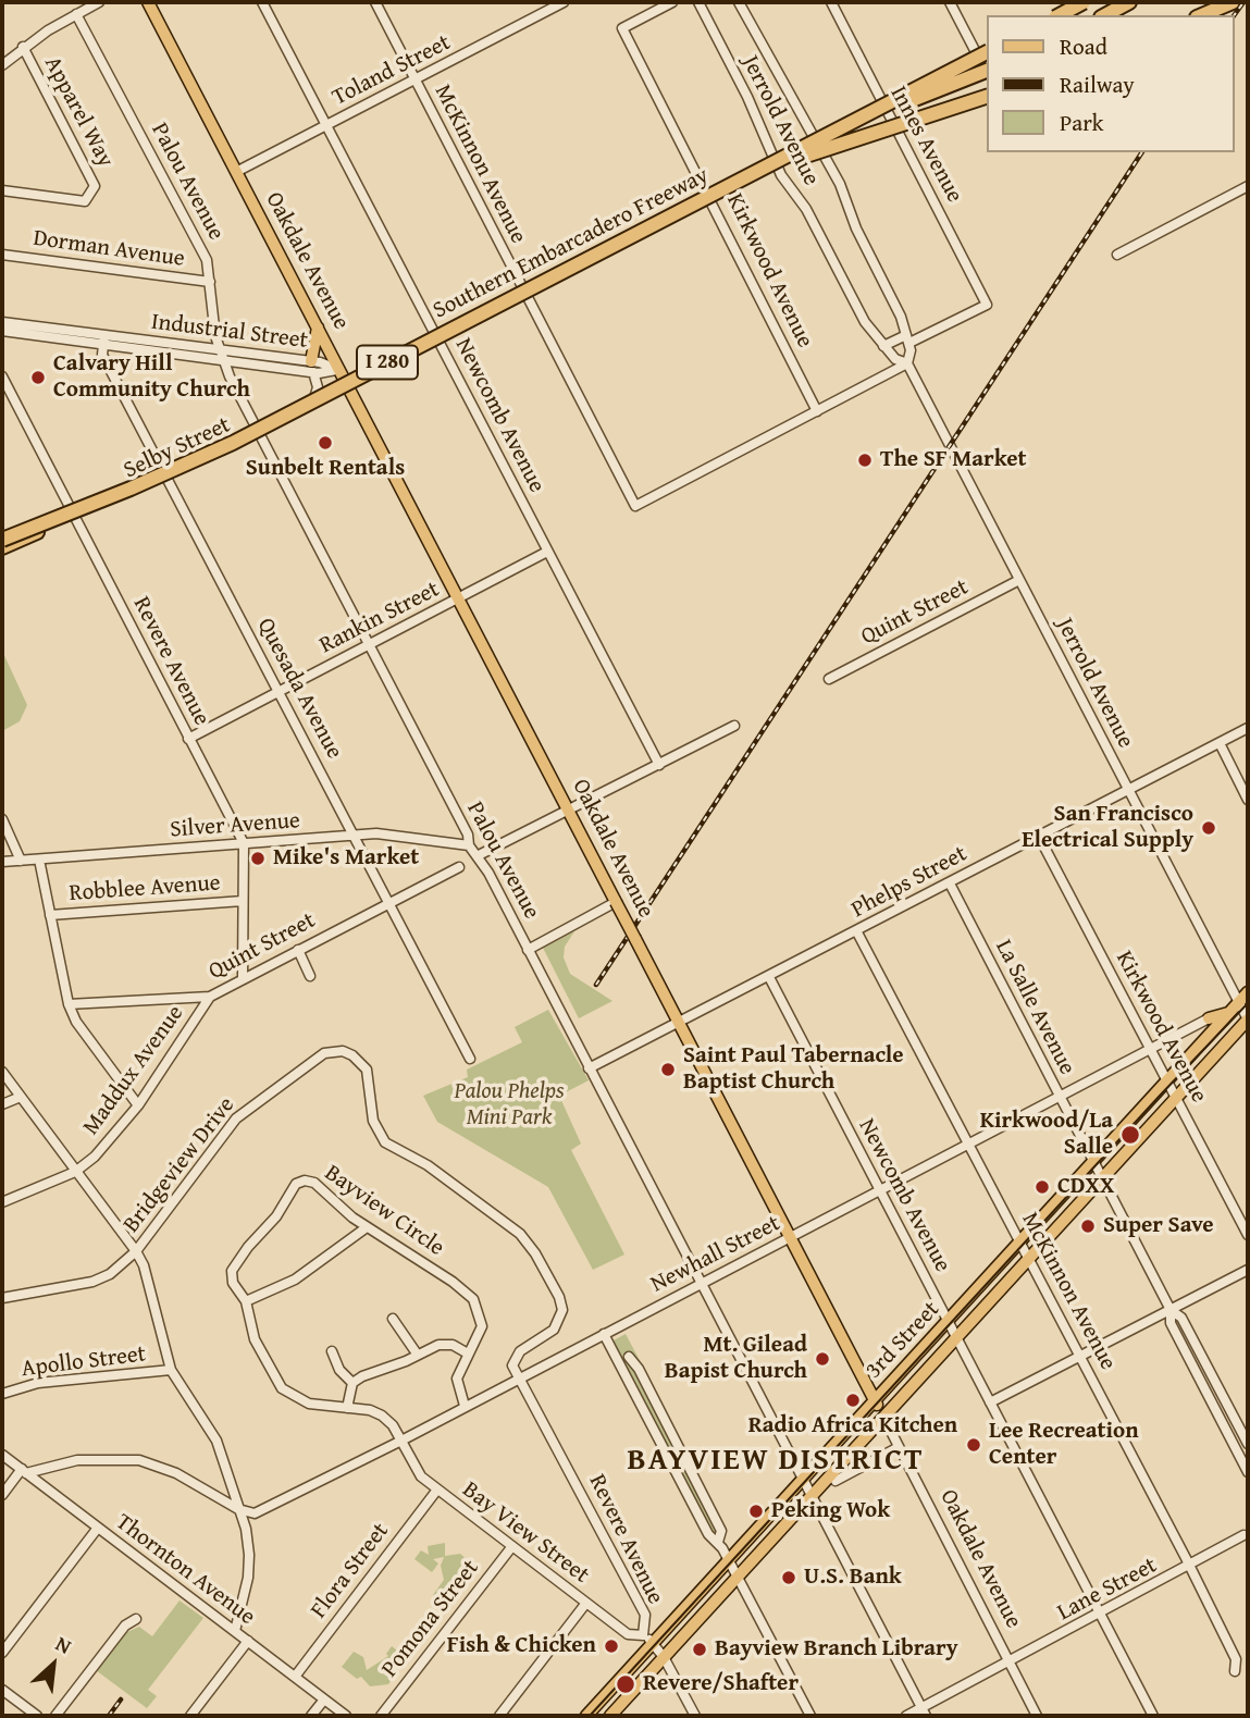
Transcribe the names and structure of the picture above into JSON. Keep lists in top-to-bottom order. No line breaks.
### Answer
{"streets":{"highway":["Southern Embarcadero Freeway","I 280"],"main road":["Oakdale Avenue","3rd Street"],"street":["Toland Street","Apparel Way","Jerrold Avenue","Innes Avenue","McKinnon Avenue","Palou Avenue","Dorman Avenue","Kirkwood Avenue","Industrial Street","Newcomb Avenue","Selby Street","Quint Street","Rankin Street","Revere Avenue","Quesada Avenue","Silver Avenue","Phelps Street","Robblee Avenue","La Salle Avenue","Maddux Avenue","Bridgeview Drive","Bayview Circle","Newhall Street","Apollo Street","Bay View Street","Thornton Avenue","Flora Street","Lane Street","Pomona Street"]},"crossings":[["Toland Street","McKinnon Avenue"],["Toland Street","Oakdale Avenue"],["Toland Street","Newcomb Avenue"],["Jerrold Avenue","Innes Avenue"],["Jerrold Avenue","Quint Street"],["Jerrold Avenue","Phelps Street"],["Jerrold Avenue","3rd Street"],["McKinnon Avenue","Kirkwood Avenue"],["McKinnon Avenue","Selby Street"],["McKinnon Avenue","Phelps Street"],["McKinnon Avenue","Newhall Street"],["McKinnon Avenue","3rd Street"],["McKinnon Avenue","Lane Street"],["Palou Avenue","Dorman Avenue"],["Palou Avenue","Industrial Street"],["Palou Avenue","Selby Street"],["Palou Avenue","Rankin Street"],["Palou Avenue","Silver Avenue"],["Palou Avenue","Phelps Street"],["Palou Avenue","Newhall Street"],["Palou Avenue","3rd Street"],["Palou Avenue","Lane Street"],["Southern Embarcadero Freeway","Selby Street"],["Southern Embarcadero Freeway","Revere Avenue"],["Oakdale Avenue","Industrial Street"],["Oakdale Avenue","Selby Street"],["Oakdale Avenue","Rankin Street"],["Oakdale Avenue","Phelps Street"],["Oakdale Avenue","Newhall Street"],["Oakdale Avenue","3rd Street"],["Oakdale Avenue","Lane Street"],["Kirkwood Avenue","Phelps Street"],["Kirkwood Avenue","Newhall Street"],["Kirkwood Avenue","3rd Street"],["Industrial Street","Quesada Avenue"],["Newcomb Avenue","Selby Street"],["Newcomb Avenue","Rankin Street"],["Newcomb Avenue","Phelps Street"],["Newcomb Avenue","Newhall Street"],["Newcomb Avenue","3rd Street"],["Newcomb Avenue","Lane Street"],["Selby Street","Revere Avenue"],["Selby Street","Quesada Avenue"],["Quint Street","Revere Avenue"],["Quint Street","Quesada Avenue"],["Quint Street","Maddux Avenue"],["Rankin Street","Revere Avenue"],["Rankin Street","Quesada Avenue"],["Revere Avenue","Silver Avenue"],["Revere Avenue","Robblee Avenue"],["Revere Avenue","Bridgeview Drive"],["Revere Avenue","Newhall Street"],["Revere Avenue","3rd Street"],["Revere Avenue","Bay View Street"],["Quesada Avenue","Silver Avenue"],["Phelps Street","La Salle Avenue"],["La Salle Avenue","Newhall Street"],["La Salle Avenue","3rd Street"],["Bridgeview Drive","Newhall Street"],["Bayview Circle","Newhall Street"],["Bayview Circle","Bay View Street"],["Newhall Street","Bay View Street"],["Bay View Street","Flora Street"],["Bay View Street","Pomona Street"],["Thornton Avenue","Flora Street"]],"districts":["BAYVIEW DISTRICT"],"parks":["Palou Phelps Mini Park"],"places":["Calvary Hill Community Church","Sunbelt Rentals","The SF Market","San Francisco Electrical Supply","Mike's Market","Saint Paul Tabernacle Baptist Church","Kirkwood/La Salle","CDXX","Super Save","Mt. Gilead Bapist Church","Radio Africa Kitchen","Lee Recreation Center","Peking Wok","U.S. Bank","Fish & Chicken","Bayview Branch Library","Revere/Shafter"],"legend":["Road","Railway","Park"],"north":"top right"}
